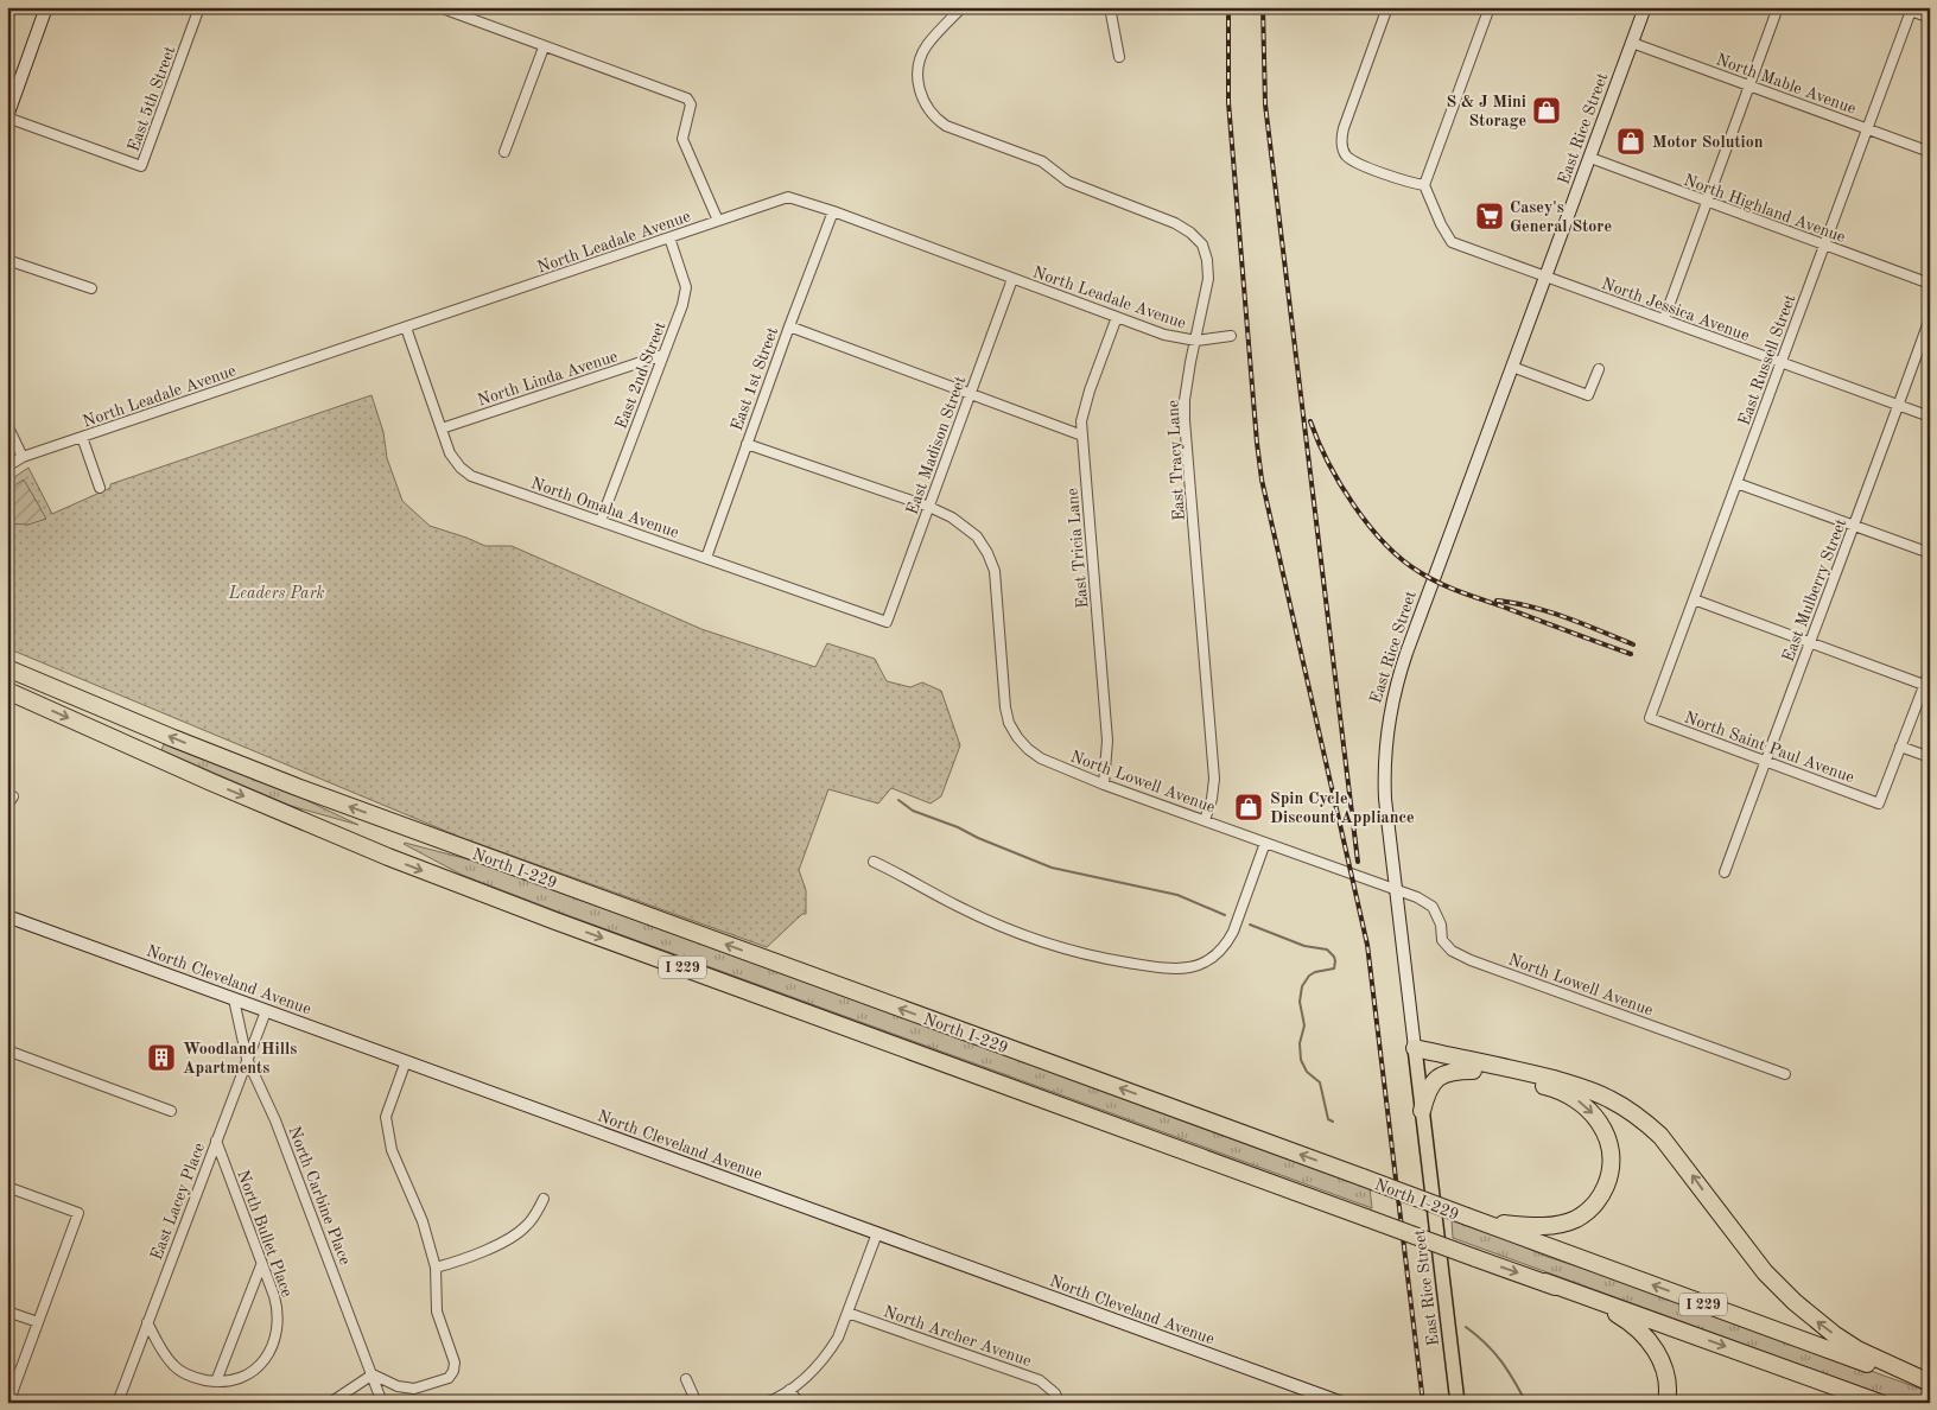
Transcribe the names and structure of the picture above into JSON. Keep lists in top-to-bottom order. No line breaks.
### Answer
{"streets":{"highway":["North I-229","I 229"],"main road":["East Rice Street"],"street":["North Mable Avenue","East 5th Street","North Highland Avenue","North Leadale Avenue","North Jessica Avenue","East Russell Street","East 2nd Street","North Linda Avenue","East 1st Street","East Madison Street","East Tracy Lane","North Omaha Avenue","East Tricia Lane","East Mulberry Street","North Saint Paul Avenue","North Lowell Avenue","North Cleveland Avenue","North Carbine Place","East Lacey Place","North Bullet Place","North Archer Avenue"]},"crossings":[["North Mable Avenue","East Rice Street"],["North Mable Avenue","East Russell Street"],["East Rice Street","North Highland Avenue"],["East Rice Street","North Jessica Avenue"],["East Rice Street","North Lowell Avenue"],["North Highland Avenue","East Russell Street"],["North Leadale Avenue","East 2nd Street"],["North Leadale Avenue","East 1st Street"],["North Leadale Avenue","East Madison Street"],["North Leadale Avenue","East Tracy Lane"],["North Leadale Avenue","North Omaha Avenue"],["North Leadale Avenue","East Tricia Lane"],["North Jessica Avenue","East Russell Street"],["North Jessica Avenue","East Mulberry Street"],["East Russell Street","North Saint Paul Avenue"],["East 2nd Street","North Linda Avenue"],["East 2nd Street","North Omaha Avenue"],["North Linda Avenue","North Omaha Avenue"],["East 1st Street","North Omaha Avenue"],["East Madison Street","North Omaha Avenue"],["East Madison Street","North Lowell Avenue"],["East Tracy Lane","North Lowell Avenue"],["East Tricia Lane","North Lowell Avenue"],["East Mulberry Street","North Saint Paul Avenue"],["North Cleveland Avenue","North Carbine Place"],["North Cleveland Avenue","East Lacey Place"],["North Carbine Place","East Lacey Place"],["East Lacey Place","North Bullet Place"]],"parks":["Leaders Park"],"places":{"shop":["S & J Mini Storage","Motor Solution","Spin Cycle Discount Appliance"],"supermarket":["Casey's General Store"],"building":["Woodland Hills Apartments"]}}
